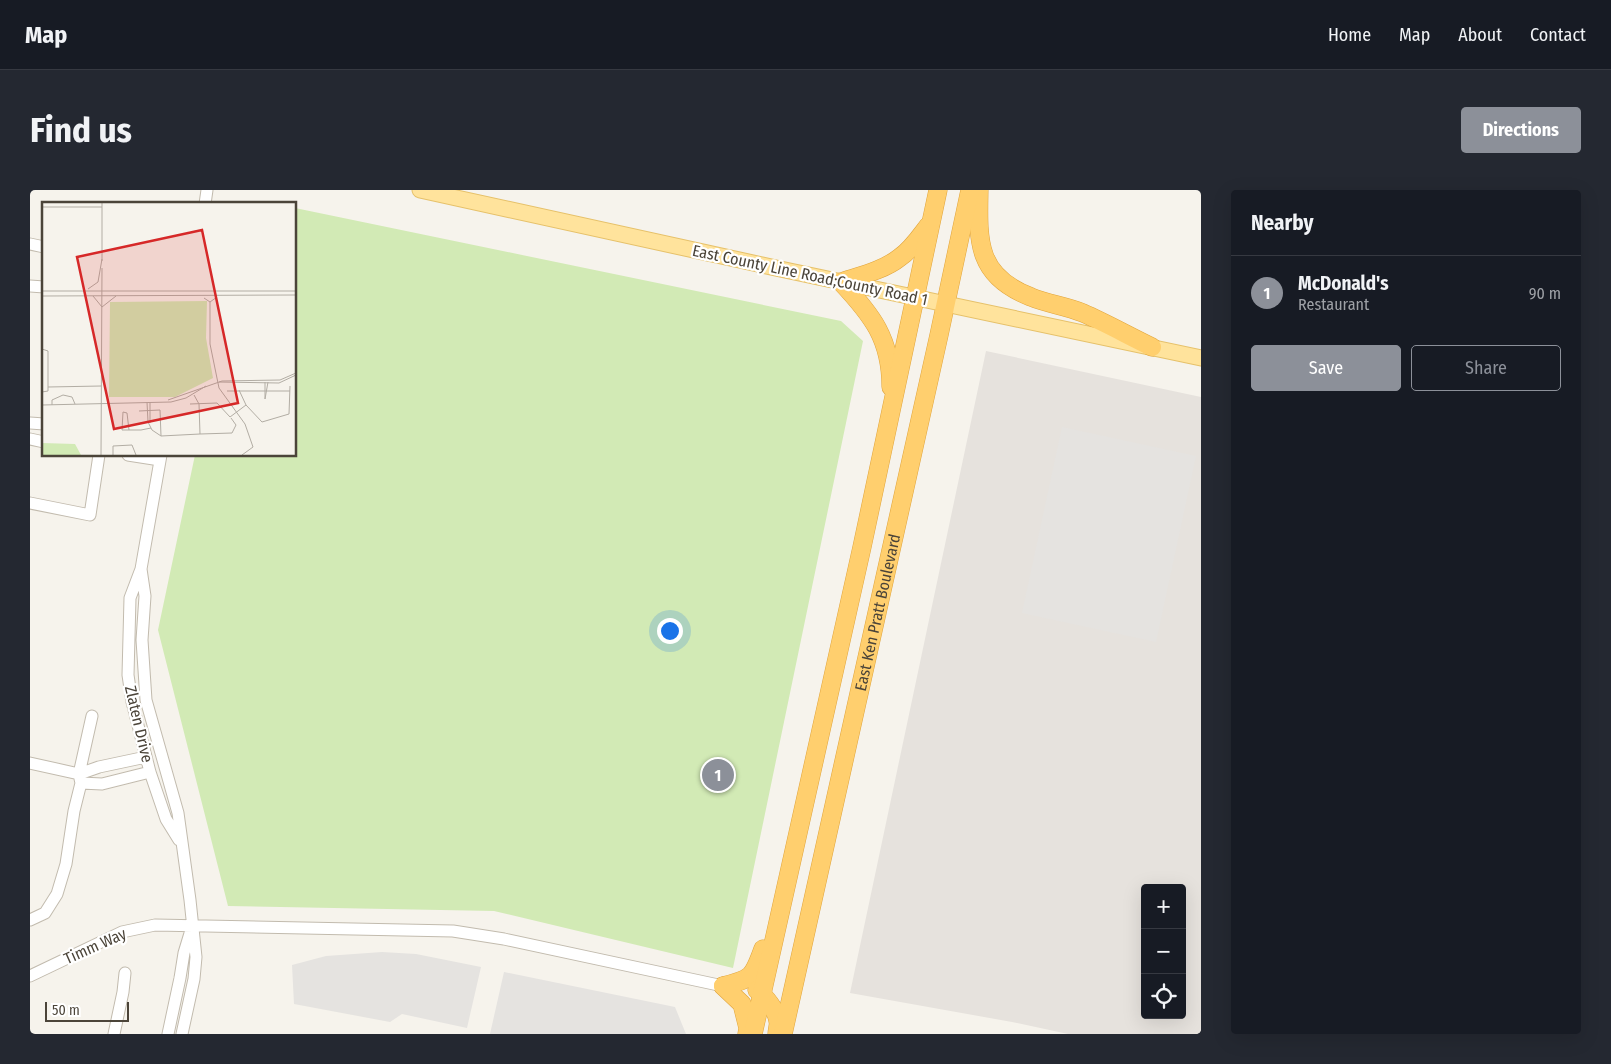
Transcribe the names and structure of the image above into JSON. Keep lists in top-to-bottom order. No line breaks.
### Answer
{"streets":{"highway":["East Ken Pratt Boulevard"],"main road":["East County Line Road;County Road 1"],"street":["Zlaten Drive","Timm Way"]},"crossings":[["East County Line Road;County Road 1","East Ken Pratt Boulevard"],["Zlaten Drive","Timm Way"]],"scale_bar":"50 m","page":{"header":"Map","nav":["Home","Map","About","Contact"],"buttons":["Directions",["Save","Share"]],"title":"Find us","heading":"Nearby","list":[{"mark":"1","name":"McDonald's","note":"Restaurant","value":"90 m"}],"pins":"1","map_buttons":["+","−"],"scale":"50 m"}}
